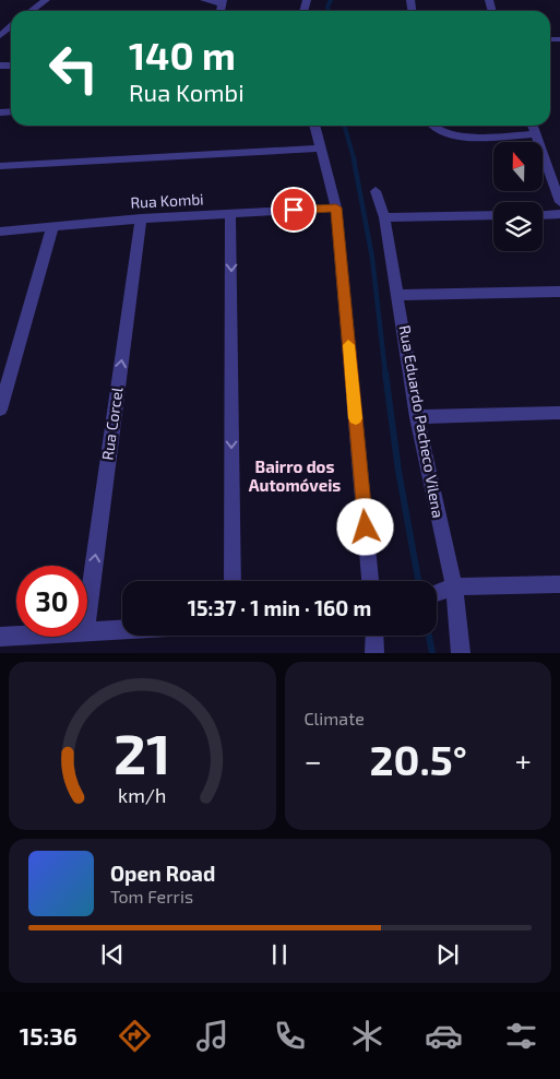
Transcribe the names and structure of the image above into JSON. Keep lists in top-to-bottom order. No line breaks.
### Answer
{"streets":{"street":["Rua Kombi","Rua Eduardo Pacheco Vilena","Rua Corcel"]},"crossings":[["Rua Kombi","Rua Corcel"]],"districts":["Bairro dos Automóveis"],"north":"top","page":{"turn":["140 m","Rua Kombi"],"limit":"30","trip":"15:37 · 1 min · 160 m","tile":"Climate","heat":["−","20.5°","+"],"song":["Open Road","Tom Ferris"],"tabs":"15:36","gauge":["21","km/h"]}}
